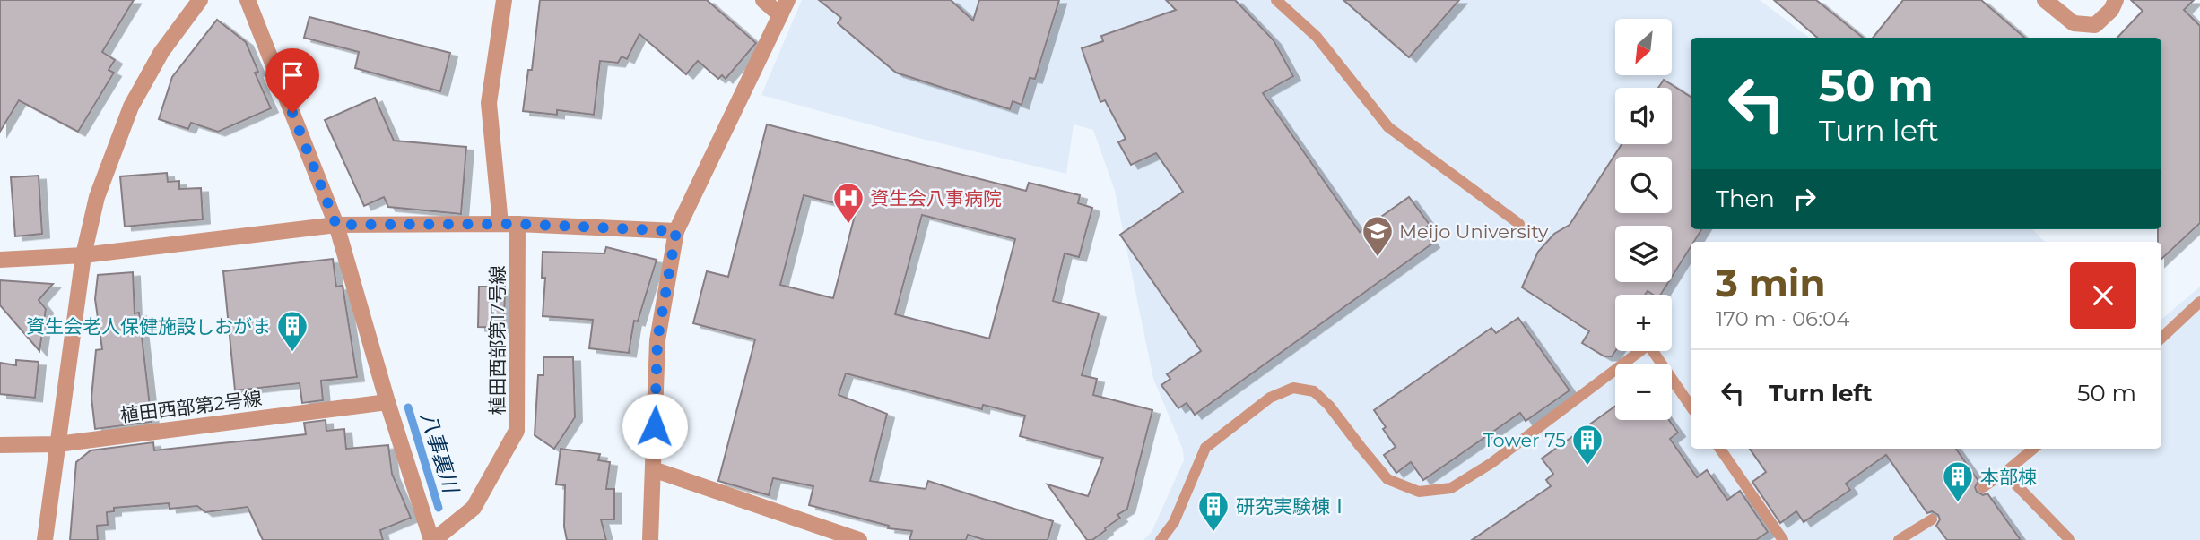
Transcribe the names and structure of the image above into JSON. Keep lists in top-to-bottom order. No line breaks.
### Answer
{"streets":{"street":["植田西部第17号線","植田西部第2号線"]},"water":["八事裏川"],"places":{"hospital":["資生会八事病院"],"school or university":["Meijo University"],"building":["資生会老人保健施設しおがま","Tower 75","本部棟","研究実験棟Ⅰ"]},"north":"bottom left","page":{"map_buttons":["+","−"],"turn":["50 m","Turn left"],"then":"Then","heading":["3 min","170 m · 06:04"],"list":[{"name":"Turn left","value":"50 m"}]}}
